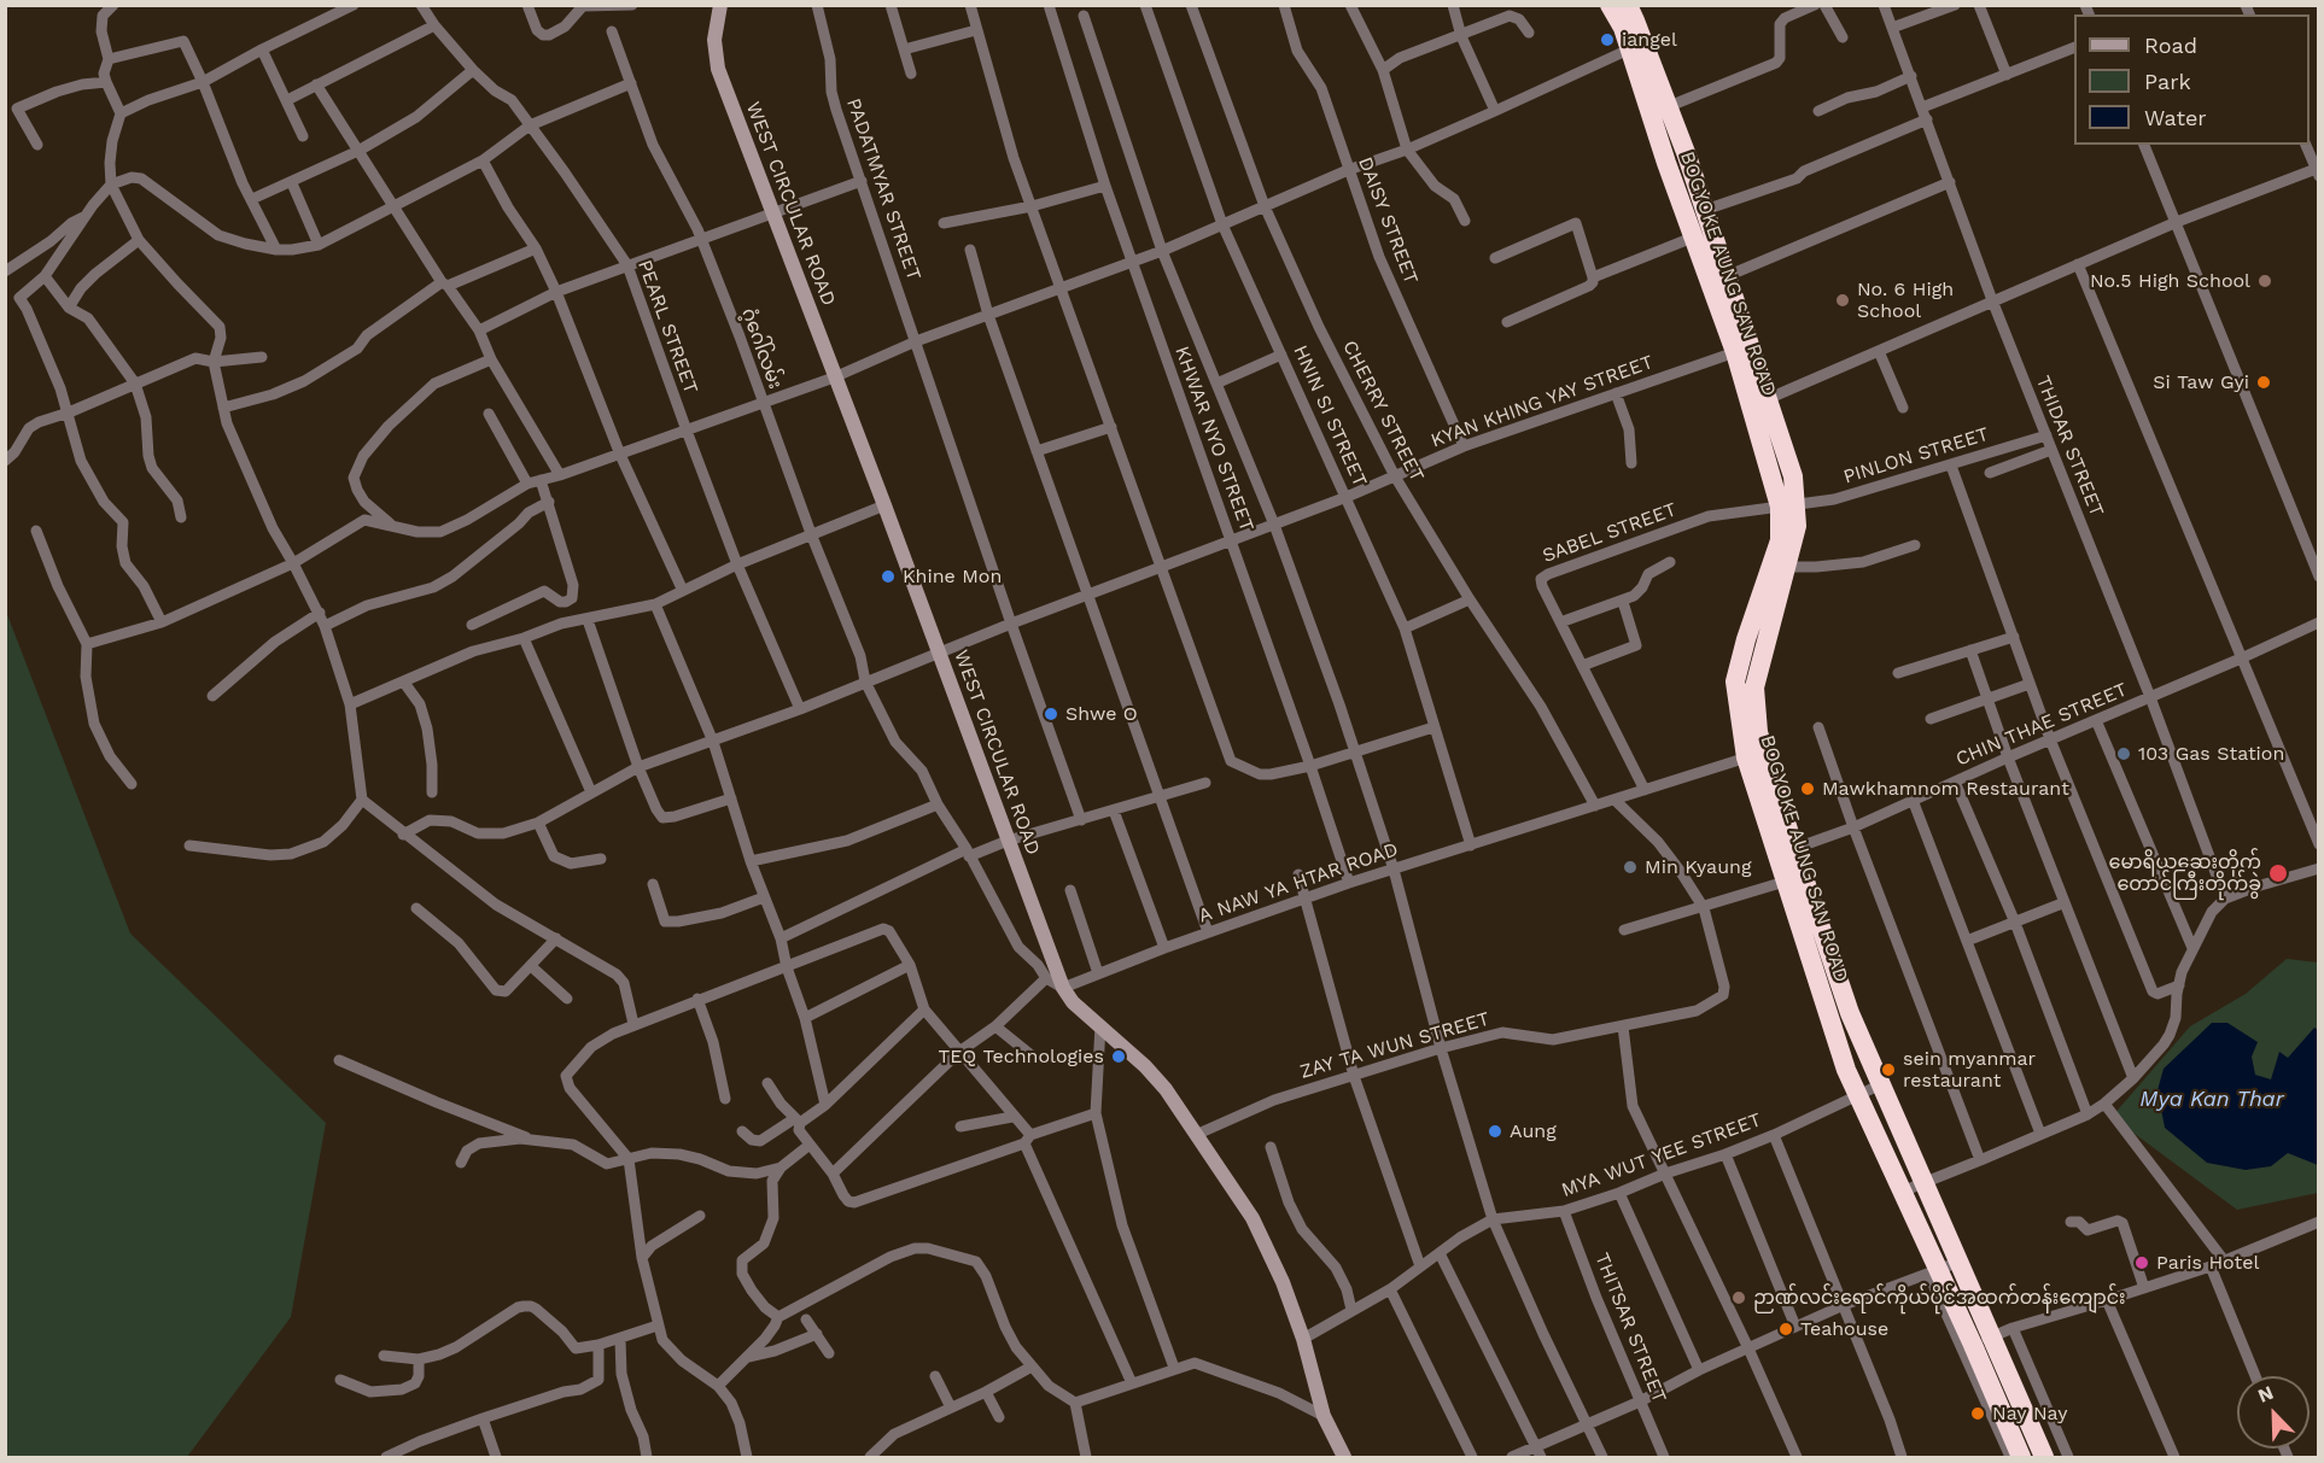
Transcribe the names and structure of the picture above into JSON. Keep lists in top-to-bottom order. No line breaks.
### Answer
{"streets":{"highway":["BOGYOKE AUNG SAN ROAD"],"street":["PADATMYAR STREET","WEST CIRCULAR ROAD","DAISY STREET","PEARL STREET","ဂံ့ဂေါ်လမ်း","KYAN KHING YAY STREET","CHERRY STREET","HNIN SI STREET","KHWAR NYO STREET","THIDAR STREET","PINLON STREET","SABEL STREET","CHIN THAE STREET","A NAW YA HTAR ROAD","ZAY TA WUN STREET","MYA WUT YEE STREET","THITSAR STREET"]},"crossings":[["PADATMYAR STREET","KYAN KHING YAY STREET"],["WEST CIRCULAR ROAD","KYAN KHING YAY STREET"],["WEST CIRCULAR ROAD","A NAW YA HTAR ROAD"],["WEST CIRCULAR ROAD","ZAY TA WUN STREET"],["WEST CIRCULAR ROAD","MYA WUT YEE STREET"],["DAISY STREET","KYAN KHING YAY STREET"],["BOGYOKE AUNG SAN ROAD","KYAN KHING YAY STREET"],["BOGYOKE AUNG SAN ROAD","PINLON STREET"],["BOGYOKE AUNG SAN ROAD","SABEL STREET"],["BOGYOKE AUNG SAN ROAD","CHIN THAE STREET"],["BOGYOKE AUNG SAN ROAD","A NAW YA HTAR ROAD"],["BOGYOKE AUNG SAN ROAD","MYA WUT YEE STREET"],["PEARL STREET","KYAN KHING YAY STREET"],["ဂံ့ဂေါ်လမ်း","KYAN KHING YAY STREET"],["KYAN KHING YAY STREET","CHERRY STREET"],["KYAN KHING YAY STREET","HNIN SI STREET"],["KYAN KHING YAY STREET","KHWAR NYO STREET"],["CHERRY STREET","A NAW YA HTAR ROAD"],["HNIN SI STREET","A NAW YA HTAR ROAD"],["KHWAR NYO STREET","A NAW YA HTAR ROAD"],["THIDAR STREET","PINLON STREET"],["THIDAR STREET","CHIN THAE STREET"],["PINLON STREET","SABEL STREET"],["SABEL STREET","A NAW YA HTAR ROAD"],["MYA WUT YEE STREET","THITSAR STREET"]],"water":["Mya Kan Thar"],"places":["iangel","No.5 High School","No. 6 High School","Si Taw Gyi","Khine Mon","Shwe O","103 Gas Station","Mawkhamnom Restaurant","Min Kyaung","မောရိယဆေးတိုက် တောင်ကြီးတိုက်ခွဲ","TEQ Technologies","sein myanmar restaurant","Aung","Paris Hotel","ဉာဏ်လင်းရောင်ကိုယ်ပိုင်အထက်တန်း‌ကျောင်း","Teahouse","Nay Nay"],"legend":["Road","Park","Water"],"north":"top left"}
